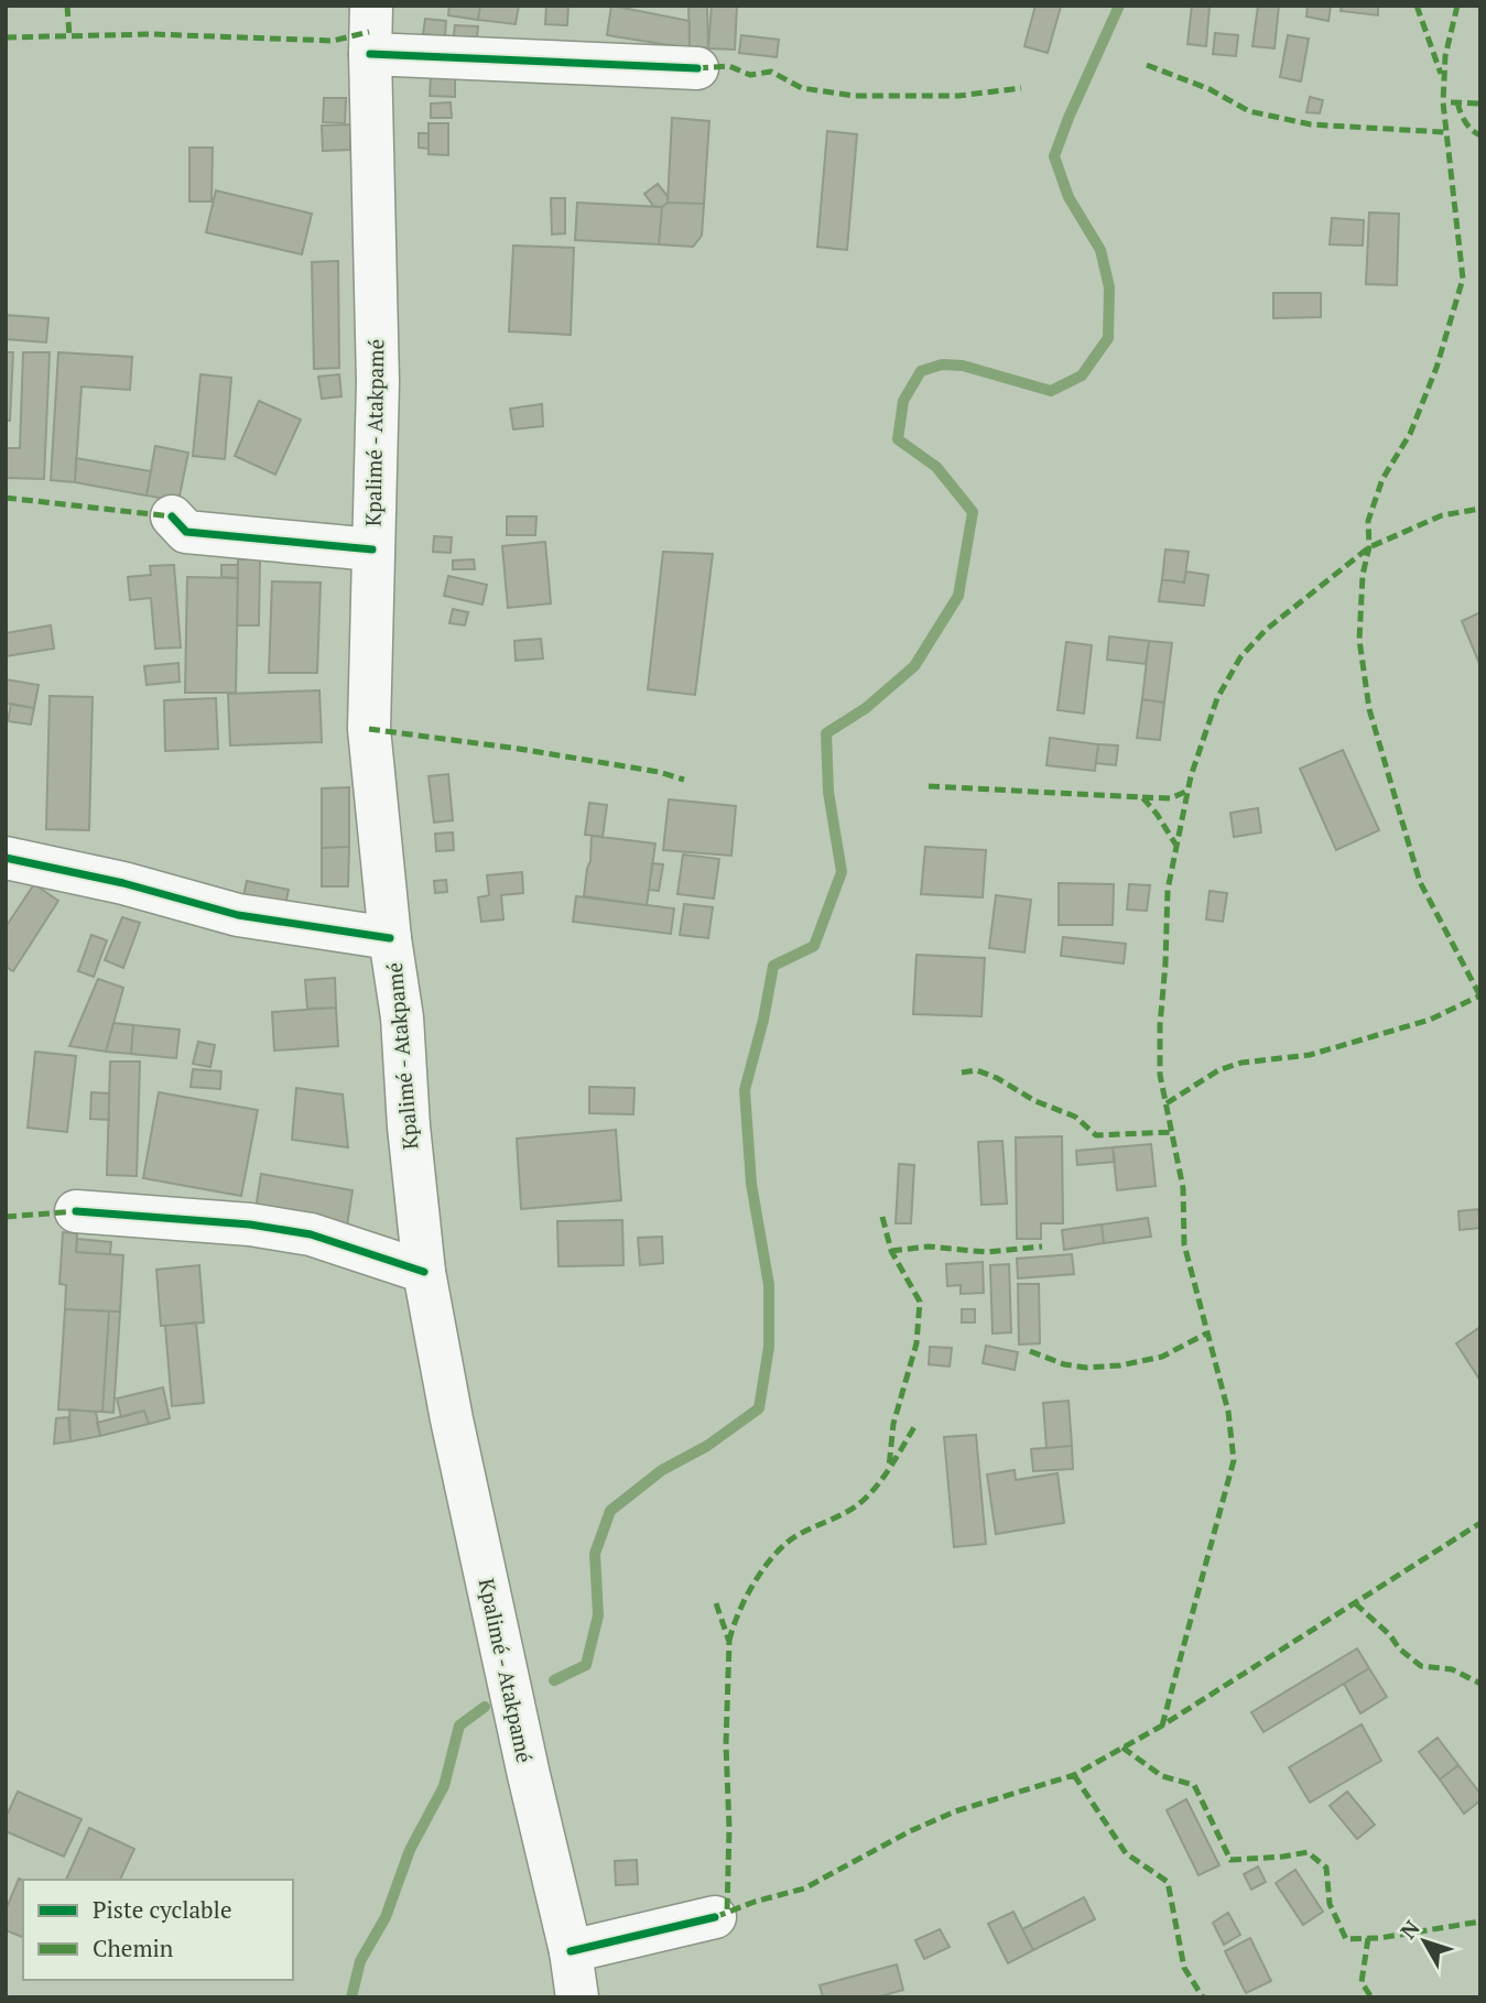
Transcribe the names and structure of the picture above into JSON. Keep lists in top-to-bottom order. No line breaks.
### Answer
{"streets":{"main road":["Kpalimé - Atakpamé"]},"legend":["Piste cyclable","Chemin"],"north":"top left"}
